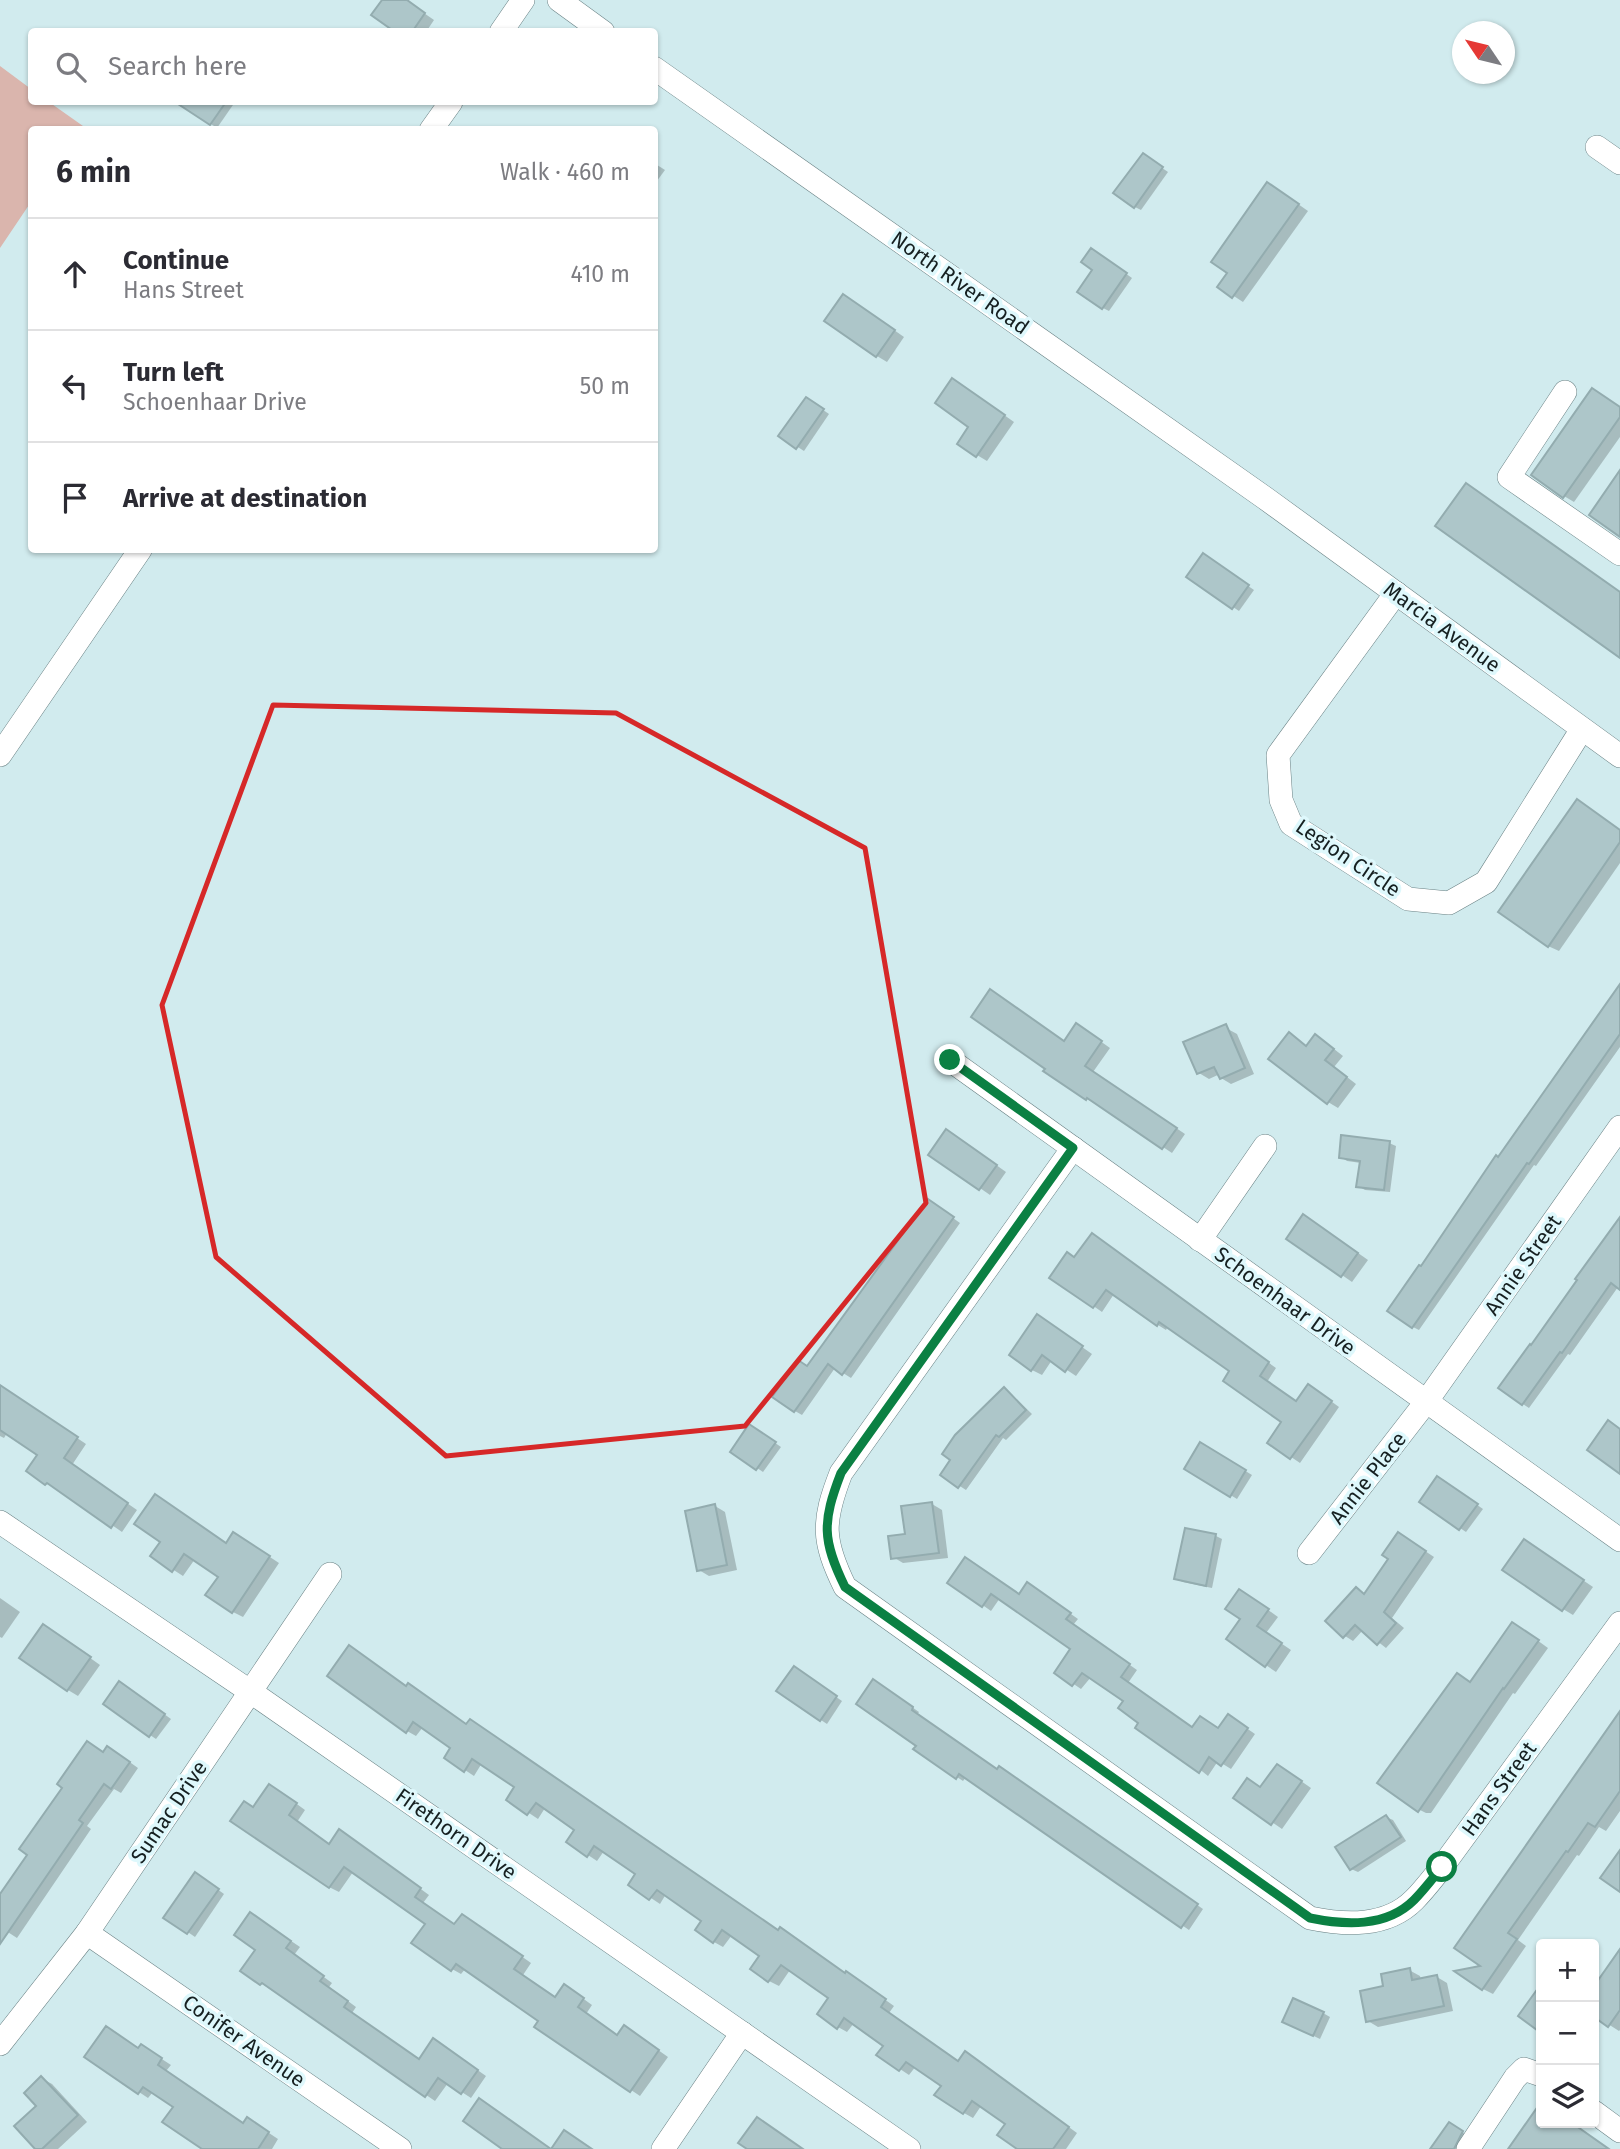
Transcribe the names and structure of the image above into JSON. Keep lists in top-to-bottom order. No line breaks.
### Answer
{"streets":{"street":["North River Road","Marcia Avenue","Legion Circle","Annie Street","Schoenhaar Drive","Annie Place","Hans Street","Sumac Drive","Firethorn Drive","Conifer Avenue"]},"crossings":[["North River Road","Marcia Avenue"],["Marcia Avenue","Legion Circle"],["Annie Street","Schoenhaar Drive"],["Annie Street","Annie Place"],["Schoenhaar Drive","Annie Place"],["Schoenhaar Drive","Hans Street"],["Sumac Drive","Firethorn Drive"],["Sumac Drive","Conifer Avenue"]],"north":"top left","page":{"search":"Search here","heading":["6 min","Walk · 460 m"],"list":[["Continue","Hans Street","410 m"],["Turn left","Schoenhaar Drive","50 m"],"Arrive at destination"],"map_buttons":["+","−"]}}
